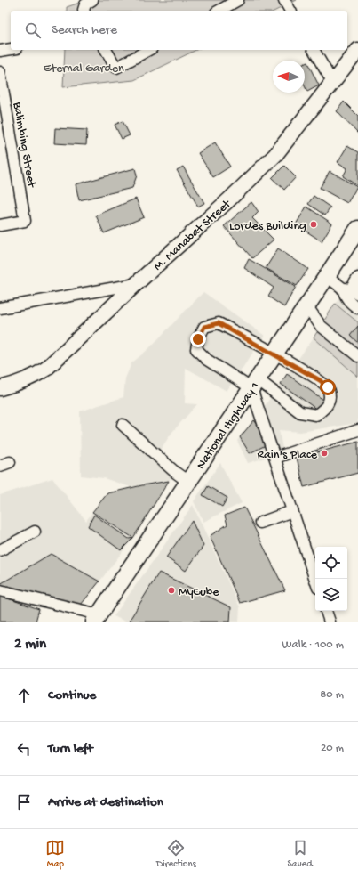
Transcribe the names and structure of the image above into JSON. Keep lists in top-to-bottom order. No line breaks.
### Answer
{"streets":{"highway":["National Highway 1"],"main road":["M. Manabat Street"],"street":["Balimbing Street"]},"parks":["Eternal Garden"],"places":["Lordes Building","Rain's Place","MyCube"],"north":"left","page":{"search":"Search here","heading":["2 min","Walk · 100 m"],"list":[["Continue","80 m"],["Turn left","20 m"],"Arrive at destination"],"nav":["Map","Directions","Saved"]}}
